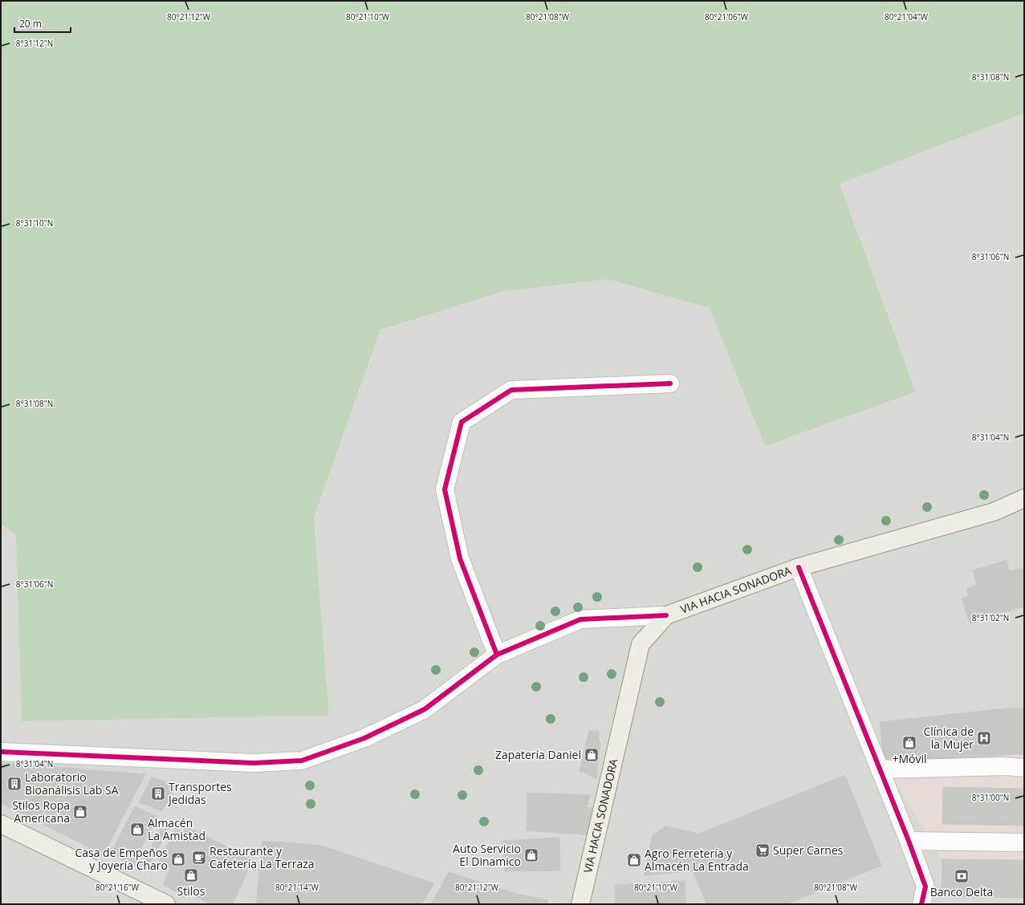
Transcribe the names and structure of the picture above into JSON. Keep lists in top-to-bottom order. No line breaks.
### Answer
{"streets":{"main road":["VIA HACIA SONADORA"]},"places":{"hospital":["Clínica de la Mujer"],"shop":["+Móvil","Zapatería Daniel","Stilos Ropa Americana","Almacén La Amistad","Auto Servicio El Dinamico","Casa de Empeños y Joyería Charo","Agro Ferretería y Almacén La Entrada","Stilos"],"building":["Laboratorio Bioanálisis Lab SA","Transportes Jedidas"],"supermarket":["Super Carnes"],"cafe":["Restaurante y Cafetería La Terraza"],"bank":["Banco Delta"]},"scale_bar":"20 m","coordinates":["80°21'12\"W","80°21'10\"W","80°21'08\"W","80°21'06\"W","80°21'04\"W","8°31'12\"N","8°31'08\"N","8°31'10\"N","8°31'06\"N","8°31'04\"N","8°31'02\"N","8°31'00\"N","80°21'16\"W","80°21'14\"W"]}
